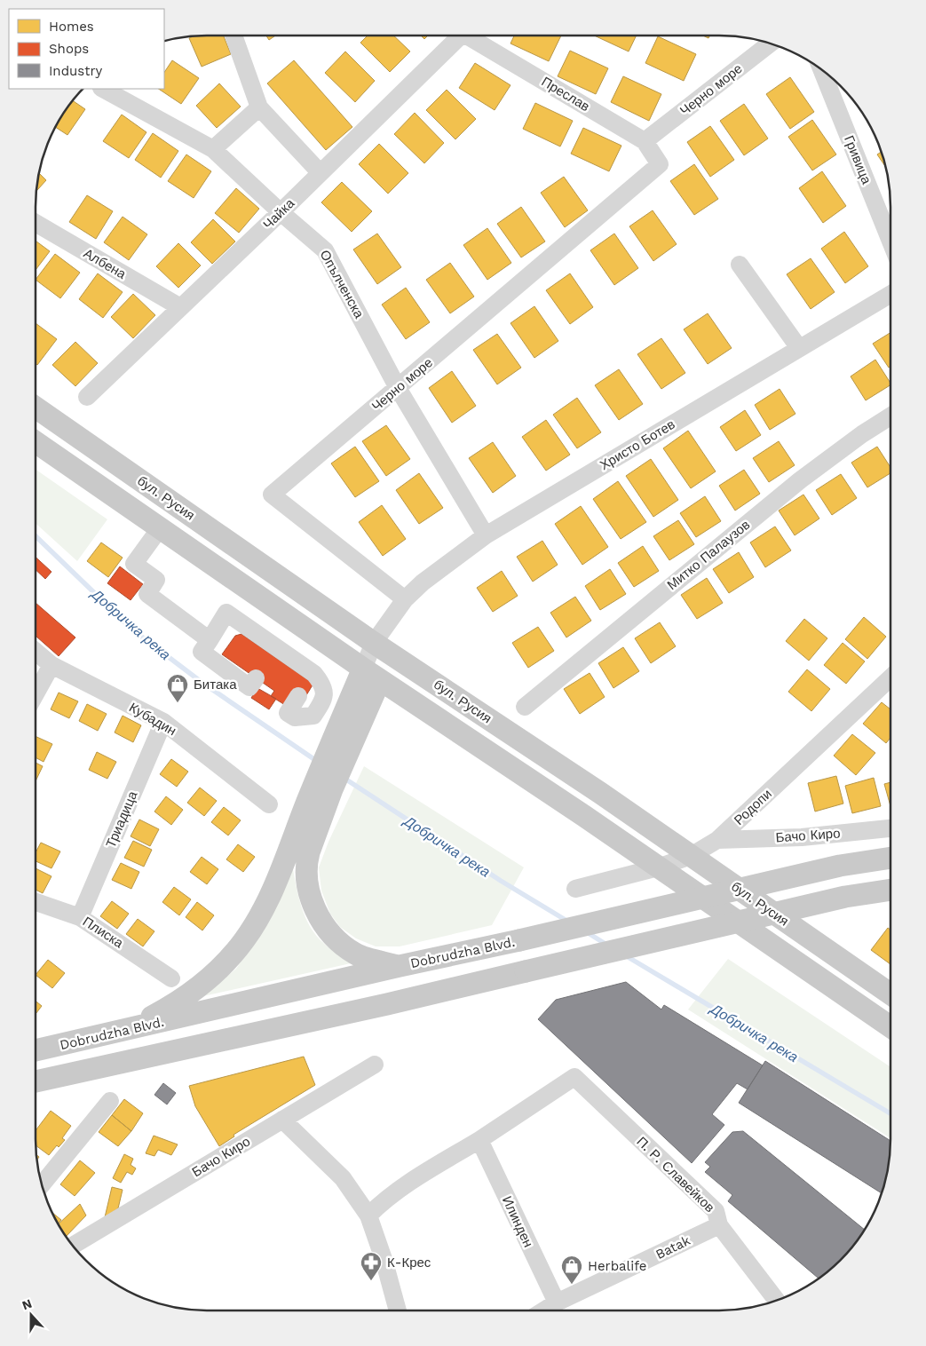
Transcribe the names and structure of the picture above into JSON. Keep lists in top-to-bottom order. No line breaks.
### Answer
{"streets":{"main road":["бул. Русия","Dobrudzha Blvd."],"street":["Черно море","Преслав","Гривица","Чайка","Албена","Опълченска","Христо Ботев","Митко Палаузов","Кубадин","Родопи","Триадица","Бачо Киро","Плиска","П. Р. Славейков","Илинден","Batak"]},"crossings":[["Черно море","Преслав"],["Черно море","Опълченска"],["Черно море","Христо Ботев"],["Чайка","Албена"],["Чайка","Опълченска"],["Опълченска","Христо Ботев"],["Христо Ботев","бул. Русия"],["бул. Русия","Родопи"],["Кубадин","Триадица"],["Родопи","Бачо Киро"],["Триадица","Плиска"],["П. Р. Славейков","Илинден"],["П. Р. Славейков","Batak"],["Илинден","Batak"]],"water":["Добричка река"],"places":{"shop":["Битака","Herbalife"],"pharmacy":["К-Крес"]},"legend":["Homes","Shops","Industry"],"north":"top"}
